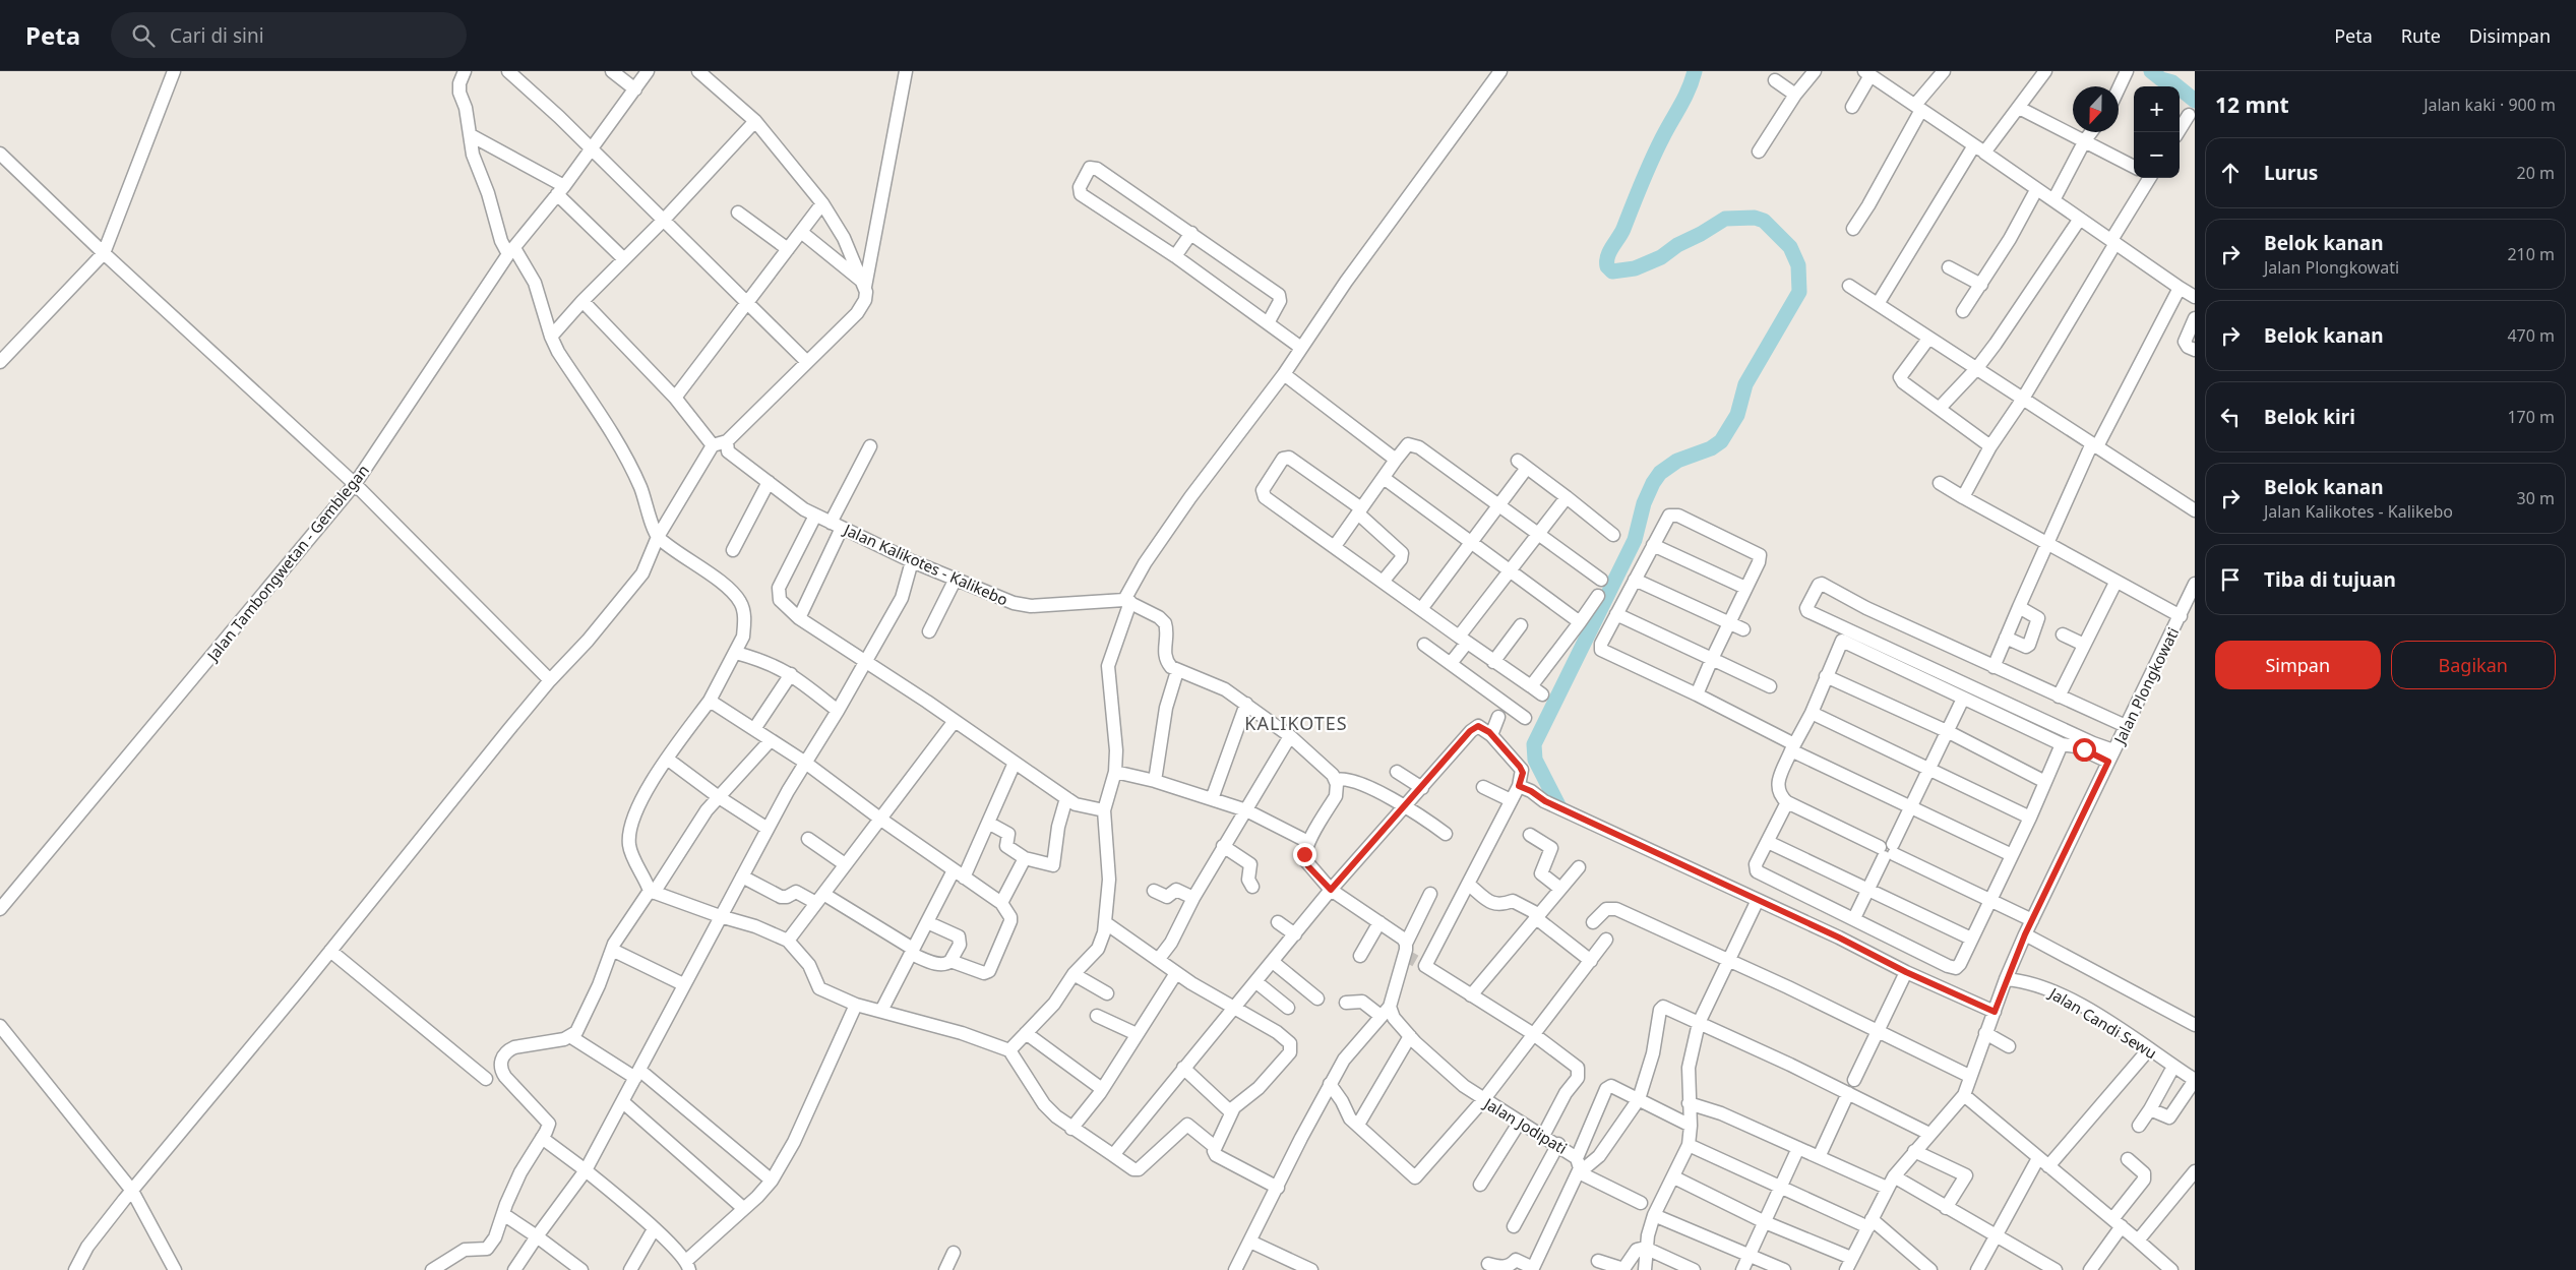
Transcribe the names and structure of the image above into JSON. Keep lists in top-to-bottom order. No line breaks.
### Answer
{"streets":{"street":["Jalan Tambongwetan - Gemblegan","Jalan Kalikotes - Kalikebo","Jalan Plongkowati","Jalan Candi Sewu","Jalan Jodipati"]},"crossings":[["Jalan Plongkowati","Jalan Candi Sewu"]],"districts":["KALIKOTES"],"north":"bottom","page":{"header":"Peta","search":"Cari di sini","nav":["Peta","Rute","Disimpan"],"heading":["12 mnt","Jalan kaki · 900 m"],"map_buttons":["+","−"],"list":[["Lurus","20 m"],["Belok kanan","Jalan Plongkowati","210 m"],["Belok kanan","470 m"],["Belok kiri","170 m"],["Belok kanan","Jalan Kalikotes - Kalikebo","30 m"],"Tiba di tujuan"],"buttons":["Simpan","Bagikan"]}}
